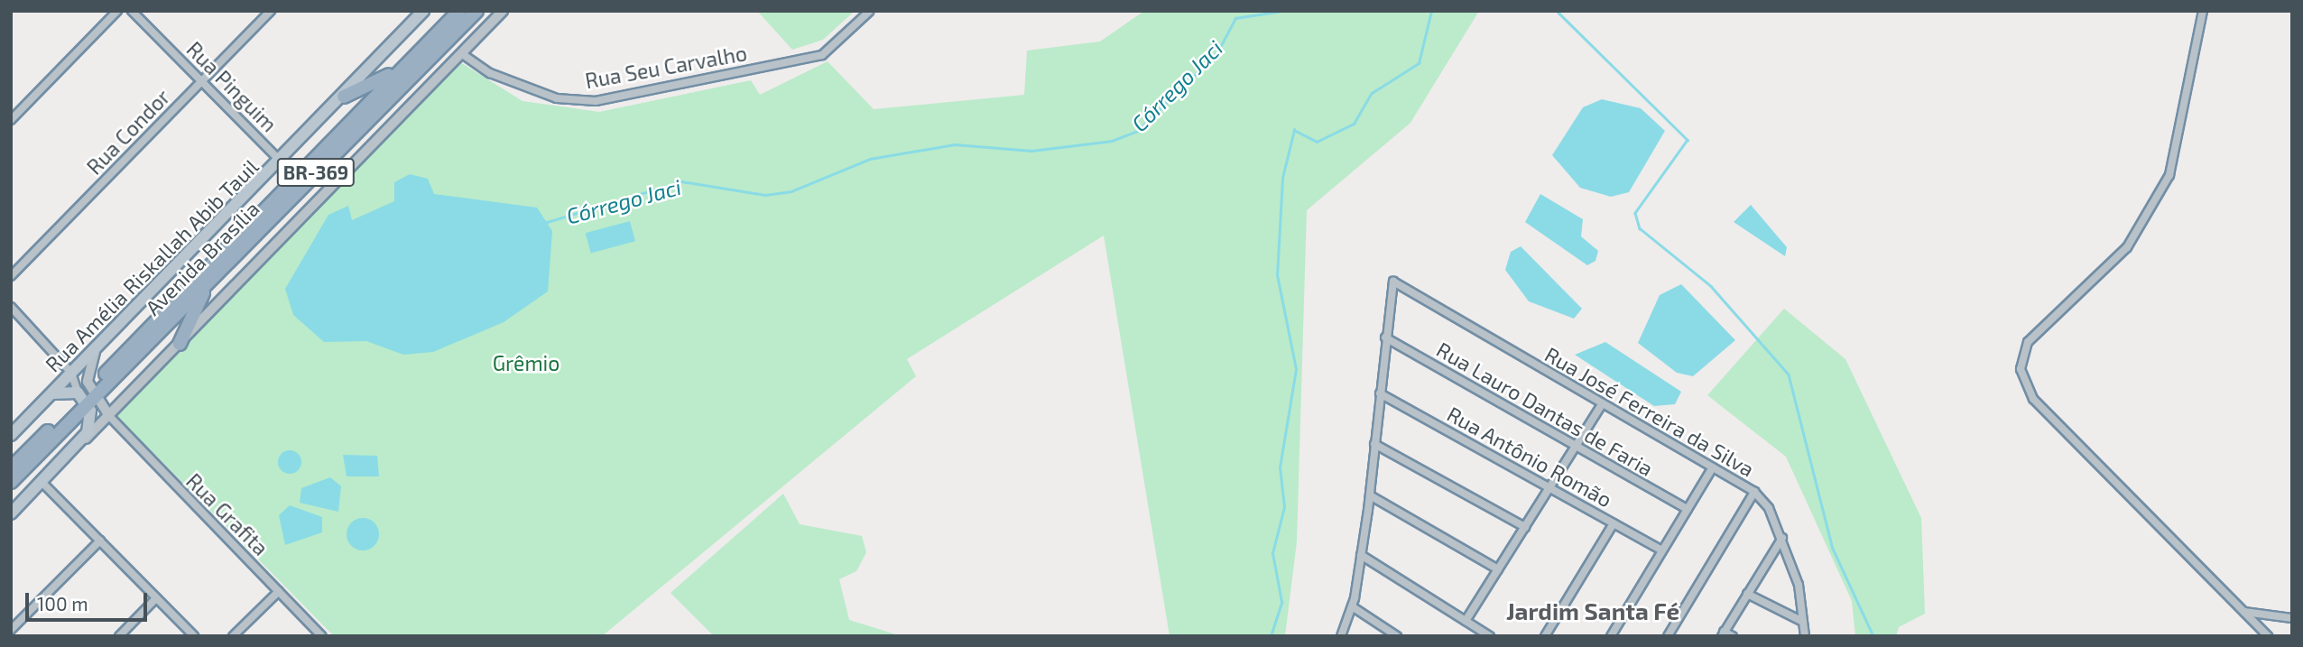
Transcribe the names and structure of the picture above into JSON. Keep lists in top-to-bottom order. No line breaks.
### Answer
{"streets":{"highway":["BR-369","Avenida Brasília"],"main road":["Rua Amélia Riskallah Abib Tauil"],"street":["Rua Seu Carvalho","Rua Pinguim","Rua Condor","Rua Lauro Dantas de Faria","Rua José Ferreira da Silva","Rua Antônio Romão","Rua Grafita"]},"crossings":[["Rua Pinguim","Rua Condor"],["Rua Pinguim","Rua Amélia Riskallah Abib Tauil"],["Rua Lauro Dantas de Faria","Rua José Ferreira da Silva"]],"districts":["Jardim Santa Fé"],"water":["Córrego Jaci"],"parks":["Grêmio"],"scale_bar":"100 m"}
